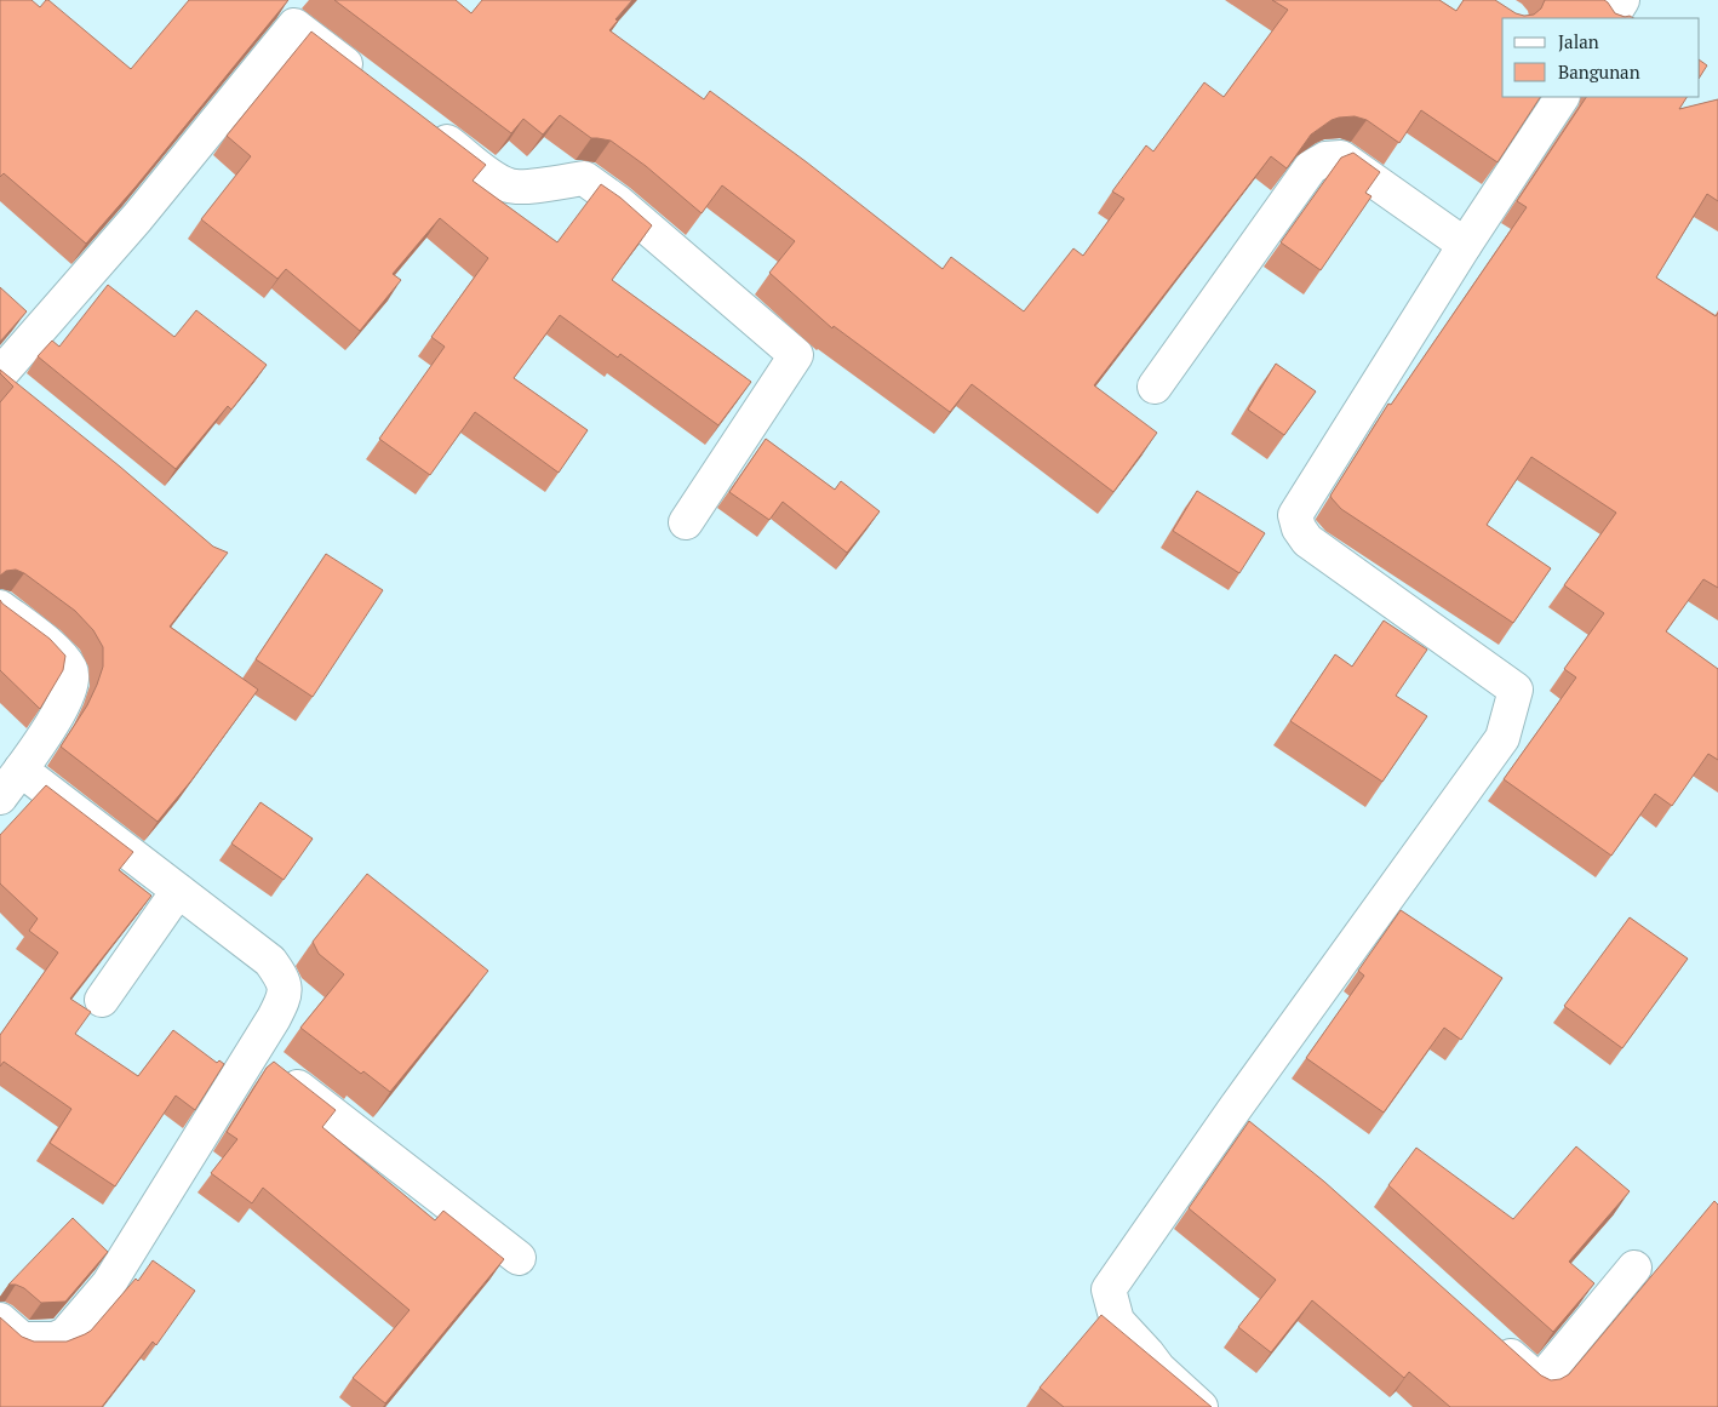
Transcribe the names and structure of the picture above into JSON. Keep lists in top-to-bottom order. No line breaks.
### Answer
{"legend":["Jalan","Bangunan"]}
